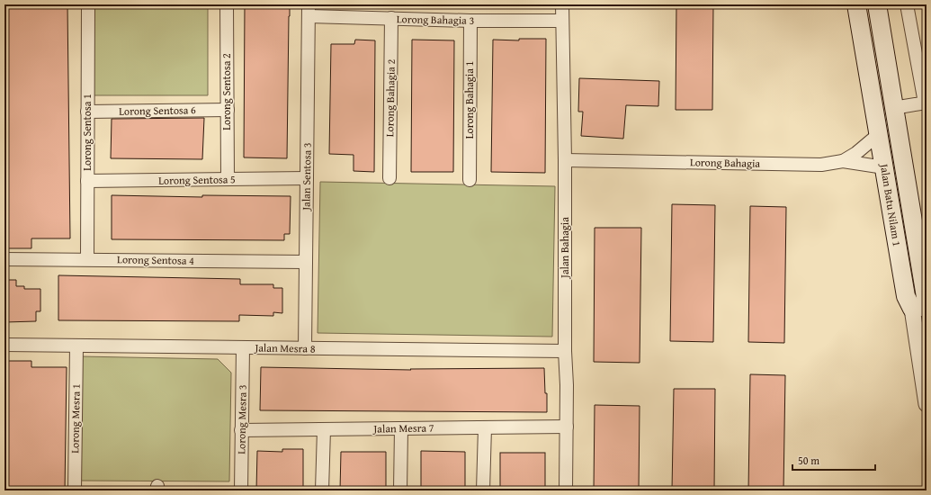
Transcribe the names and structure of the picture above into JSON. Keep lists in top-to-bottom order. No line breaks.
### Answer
{"streets":{"main road":["Jalan Batu Nilam 1"],"street":["Lorong Bahagia 3","Lorong Sentosa 2","Lorong Bahagia 2","Lorong Bahagia 1","Lorong Sentosa 6","Lorong Sentosa 1","Lorong Bahagia","Jalan Sentosa 3","Lorong Sentosa 5","Jalan Bahagia","Lorong Sentosa 4","Jalan Mesra 8","Lorong Mesra 1","Lorong Mesra 3","Jalan Mesra 7"]},"crossings":[["Lorong Bahagia 3","Lorong Bahagia 2"],["Lorong Bahagia 3","Lorong Bahagia 1"],["Lorong Bahagia 3","Jalan Sentosa 3"],["Lorong Bahagia 3","Jalan Bahagia"],["Lorong Sentosa 2","Lorong Sentosa 6"],["Lorong Sentosa 2","Lorong Sentosa 5"],["Lorong Sentosa 6","Lorong Sentosa 1"],["Lorong Sentosa 1","Lorong Sentosa 5"],["Lorong Sentosa 1","Lorong Sentosa 4"],["Lorong Bahagia","Jalan Batu Nilam 1"],["Lorong Bahagia","Jalan Bahagia"],["Jalan Sentosa 3","Lorong Sentosa 5"],["Jalan Sentosa 3","Lorong Sentosa 4"],["Jalan Sentosa 3","Jalan Mesra 8"],["Jalan Bahagia","Jalan Mesra 8"],["Jalan Bahagia","Jalan Mesra 7"],["Jalan Mesra 8","Lorong Mesra 1"],["Jalan Mesra 8","Lorong Mesra 3"],["Lorong Mesra 3","Jalan Mesra 7"]],"scale_bar":"50 m"}
